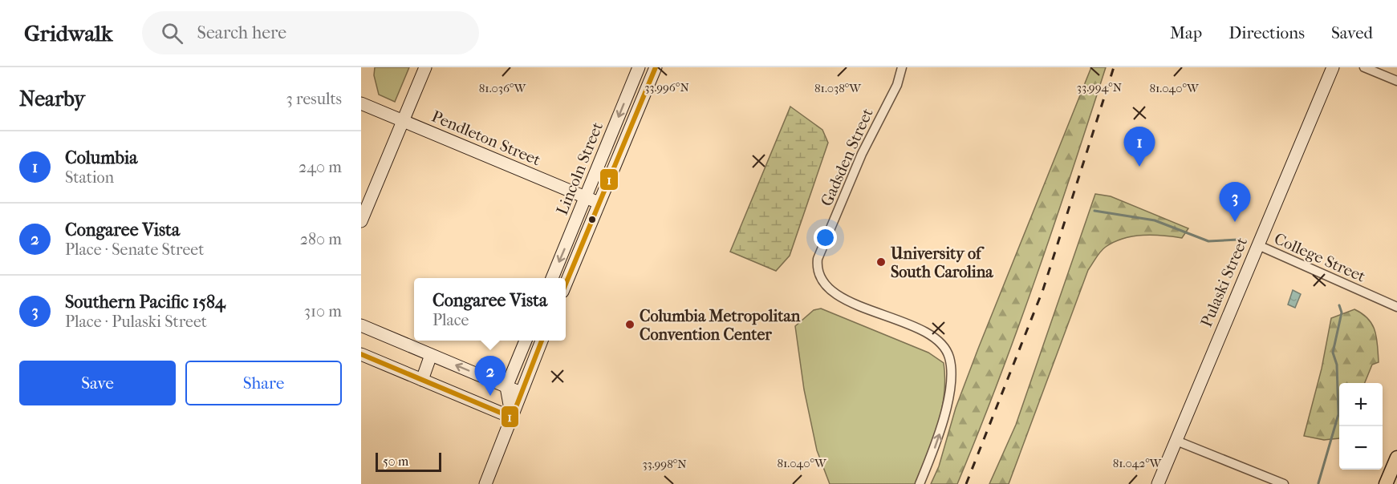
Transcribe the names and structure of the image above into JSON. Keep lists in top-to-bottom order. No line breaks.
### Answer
{"streets":{"street":["Pendleton Street","Gadsden Street","Lincoln Street","College Street","Pulaski Street"]},"crossings":[["Pendleton Street","Lincoln Street"],["College Street","Pulaski Street"]],"one_way":["Gadsden Street"],"places":["University of South Carolina","Columbia Metropolitan Convention Center"],"lines":["transit line 1"],"scale_bar":"50 m","page":{"header":"Gridwalk","search":"Search here","nav":["Map","Directions","Saved"],"heading":["Nearby","3 results"],"pins":["1","3","2"],"list":[{"mark":"1","name":"Columbia","note":"Station","value":"240 m"},{"mark":"2","name":"Congaree Vista","note":"Place · Senate Street","value":"280 m"},{"mark":"3","name":"Southern Pacific 1584","note":"Place · Pulaski Street","value":"310 m"}],"popup":["Congaree Vista","Place"],"buttons":["Save","Share"],"map_buttons":["+","−"],"scale":"50 m"},"coordinates":["33.996°N","33.994°N","81.036°W","81.038°W","81.040°W","81.042°W","33.998°N"]}
